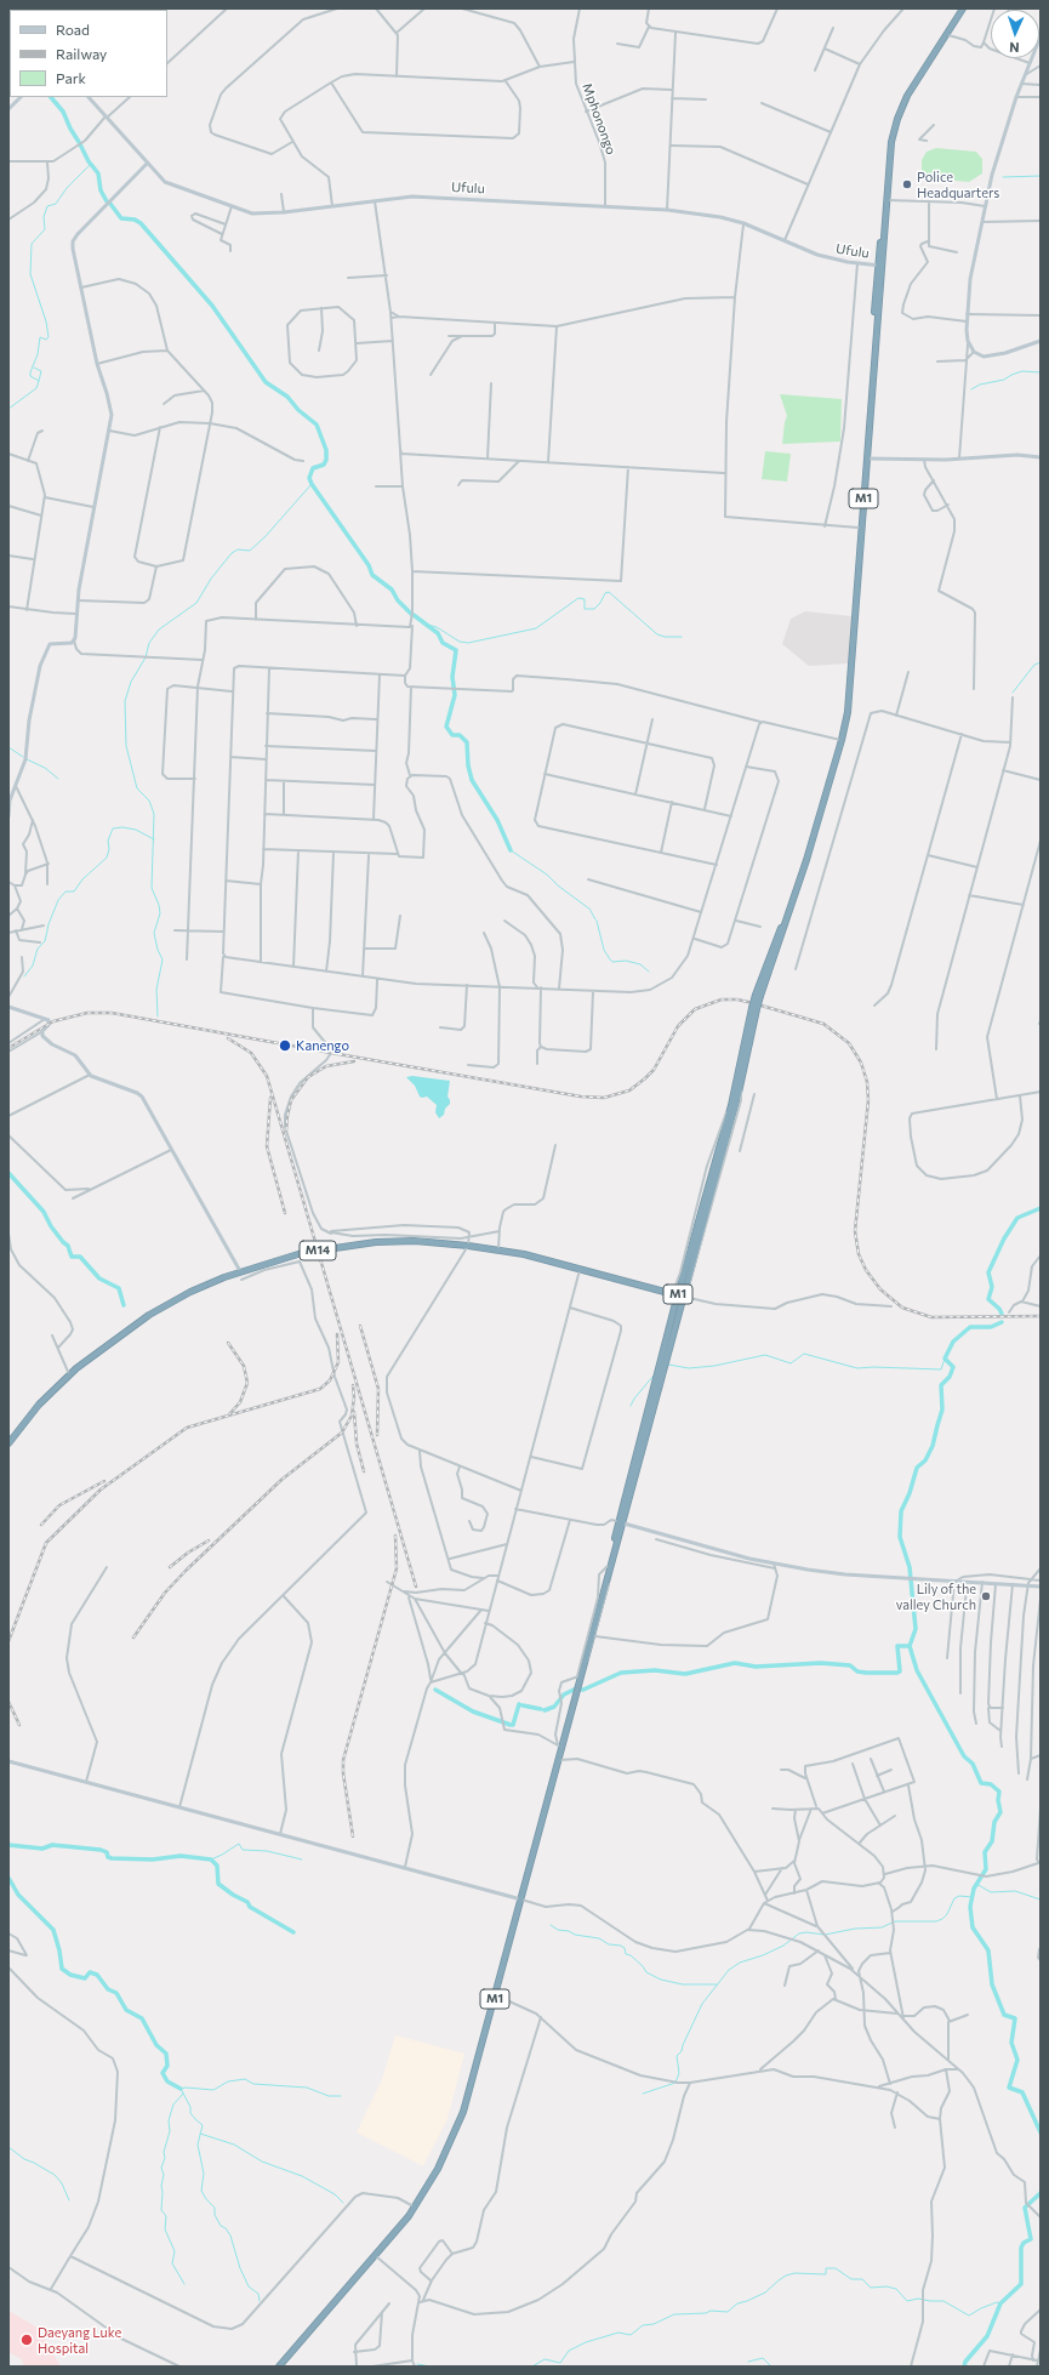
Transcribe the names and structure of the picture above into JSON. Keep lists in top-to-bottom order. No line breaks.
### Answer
{"streets":{"highway":["M1","M14"],"street":["Mphonongo","Ufulu"]},"crossings":[["Mphonongo","Ufulu"],["Ufulu","M1"],["M1","M14"]],"places":["Police Headquarters","Kanengo","Lily of the valley Church","Daeyang Luke Hospital"],"legend":["Road","Railway","Park"],"north":"bottom"}
